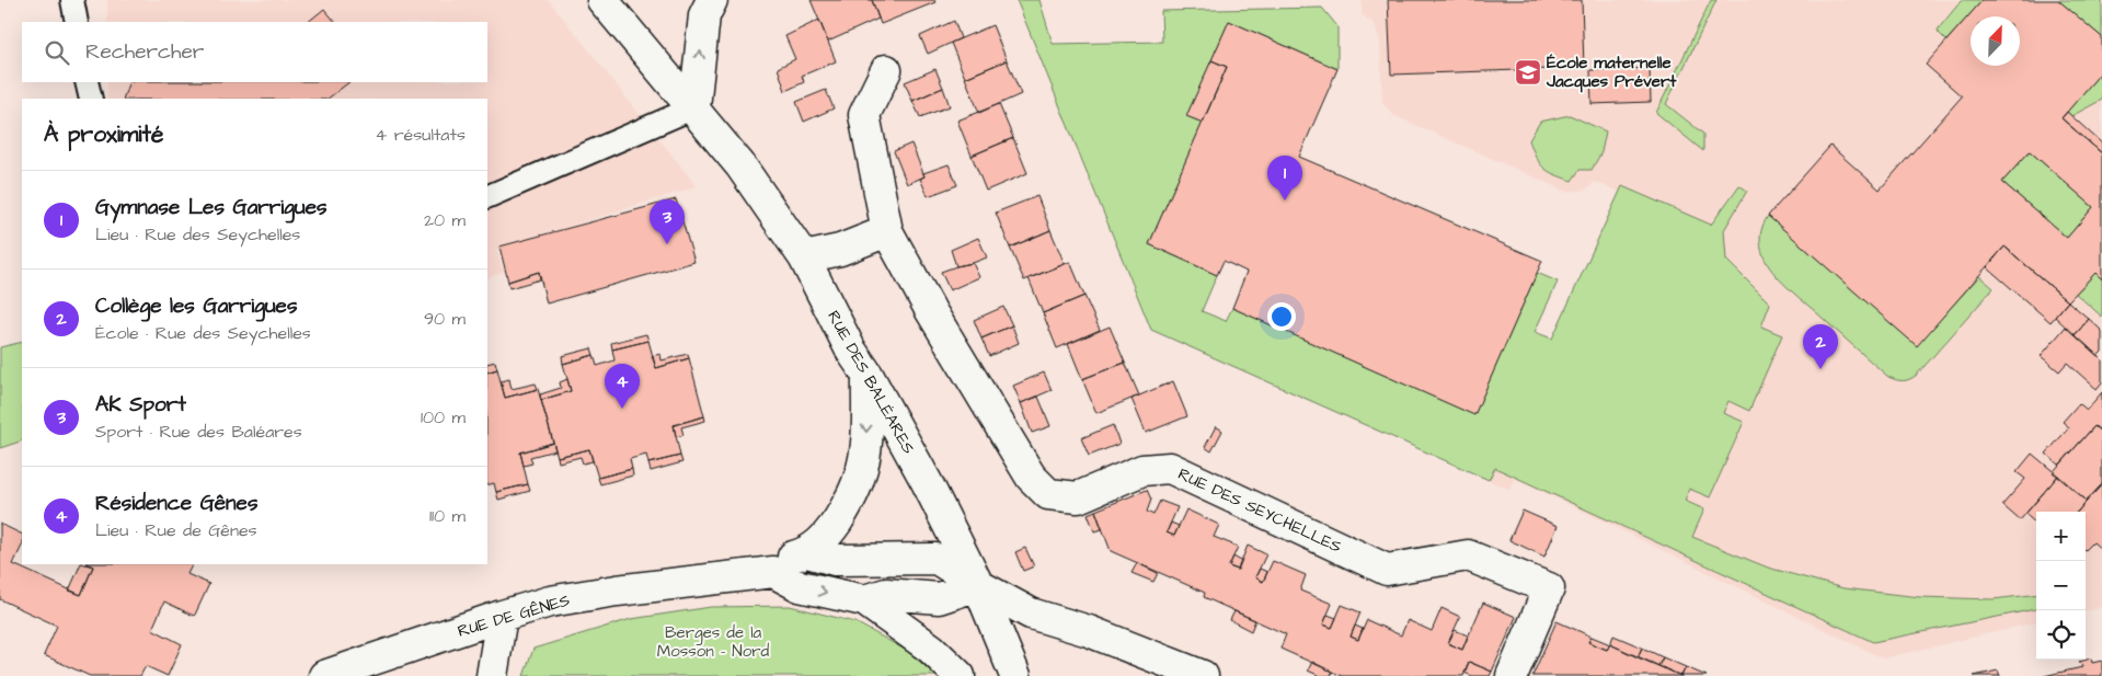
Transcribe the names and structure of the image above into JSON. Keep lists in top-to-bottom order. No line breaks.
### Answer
{"streets":{"street":["RUE DES BALÉARES","RUE DES SEYCHELLES","RUE DE GÊNES"]},"parks":["Berges de la Mosson - Nord"],"places":{"school or university":["École maternelle Jacques Prévert"]},"north":"top right","page":{"search":"Rechercher","heading":["À proximité","4 résultats"],"pins":["1","3","2","4"],"list":[{"mark":"1","name":"Gymnase Les Garrigues","note":"Lieu · Rue des Seychelles","value":"20 m"},{"mark":"2","name":"Collège les Garrigues","note":"École · Rue des Seychelles","value":"90 m"},{"mark":"3","name":"AK Sport","note":"Sport · Rue des Baléares","value":"100 m"},{"mark":"4","name":"Résidence Gênes","note":"Lieu · Rue de Gênes","value":"110 m"}],"map_buttons":["+","−"]}}
